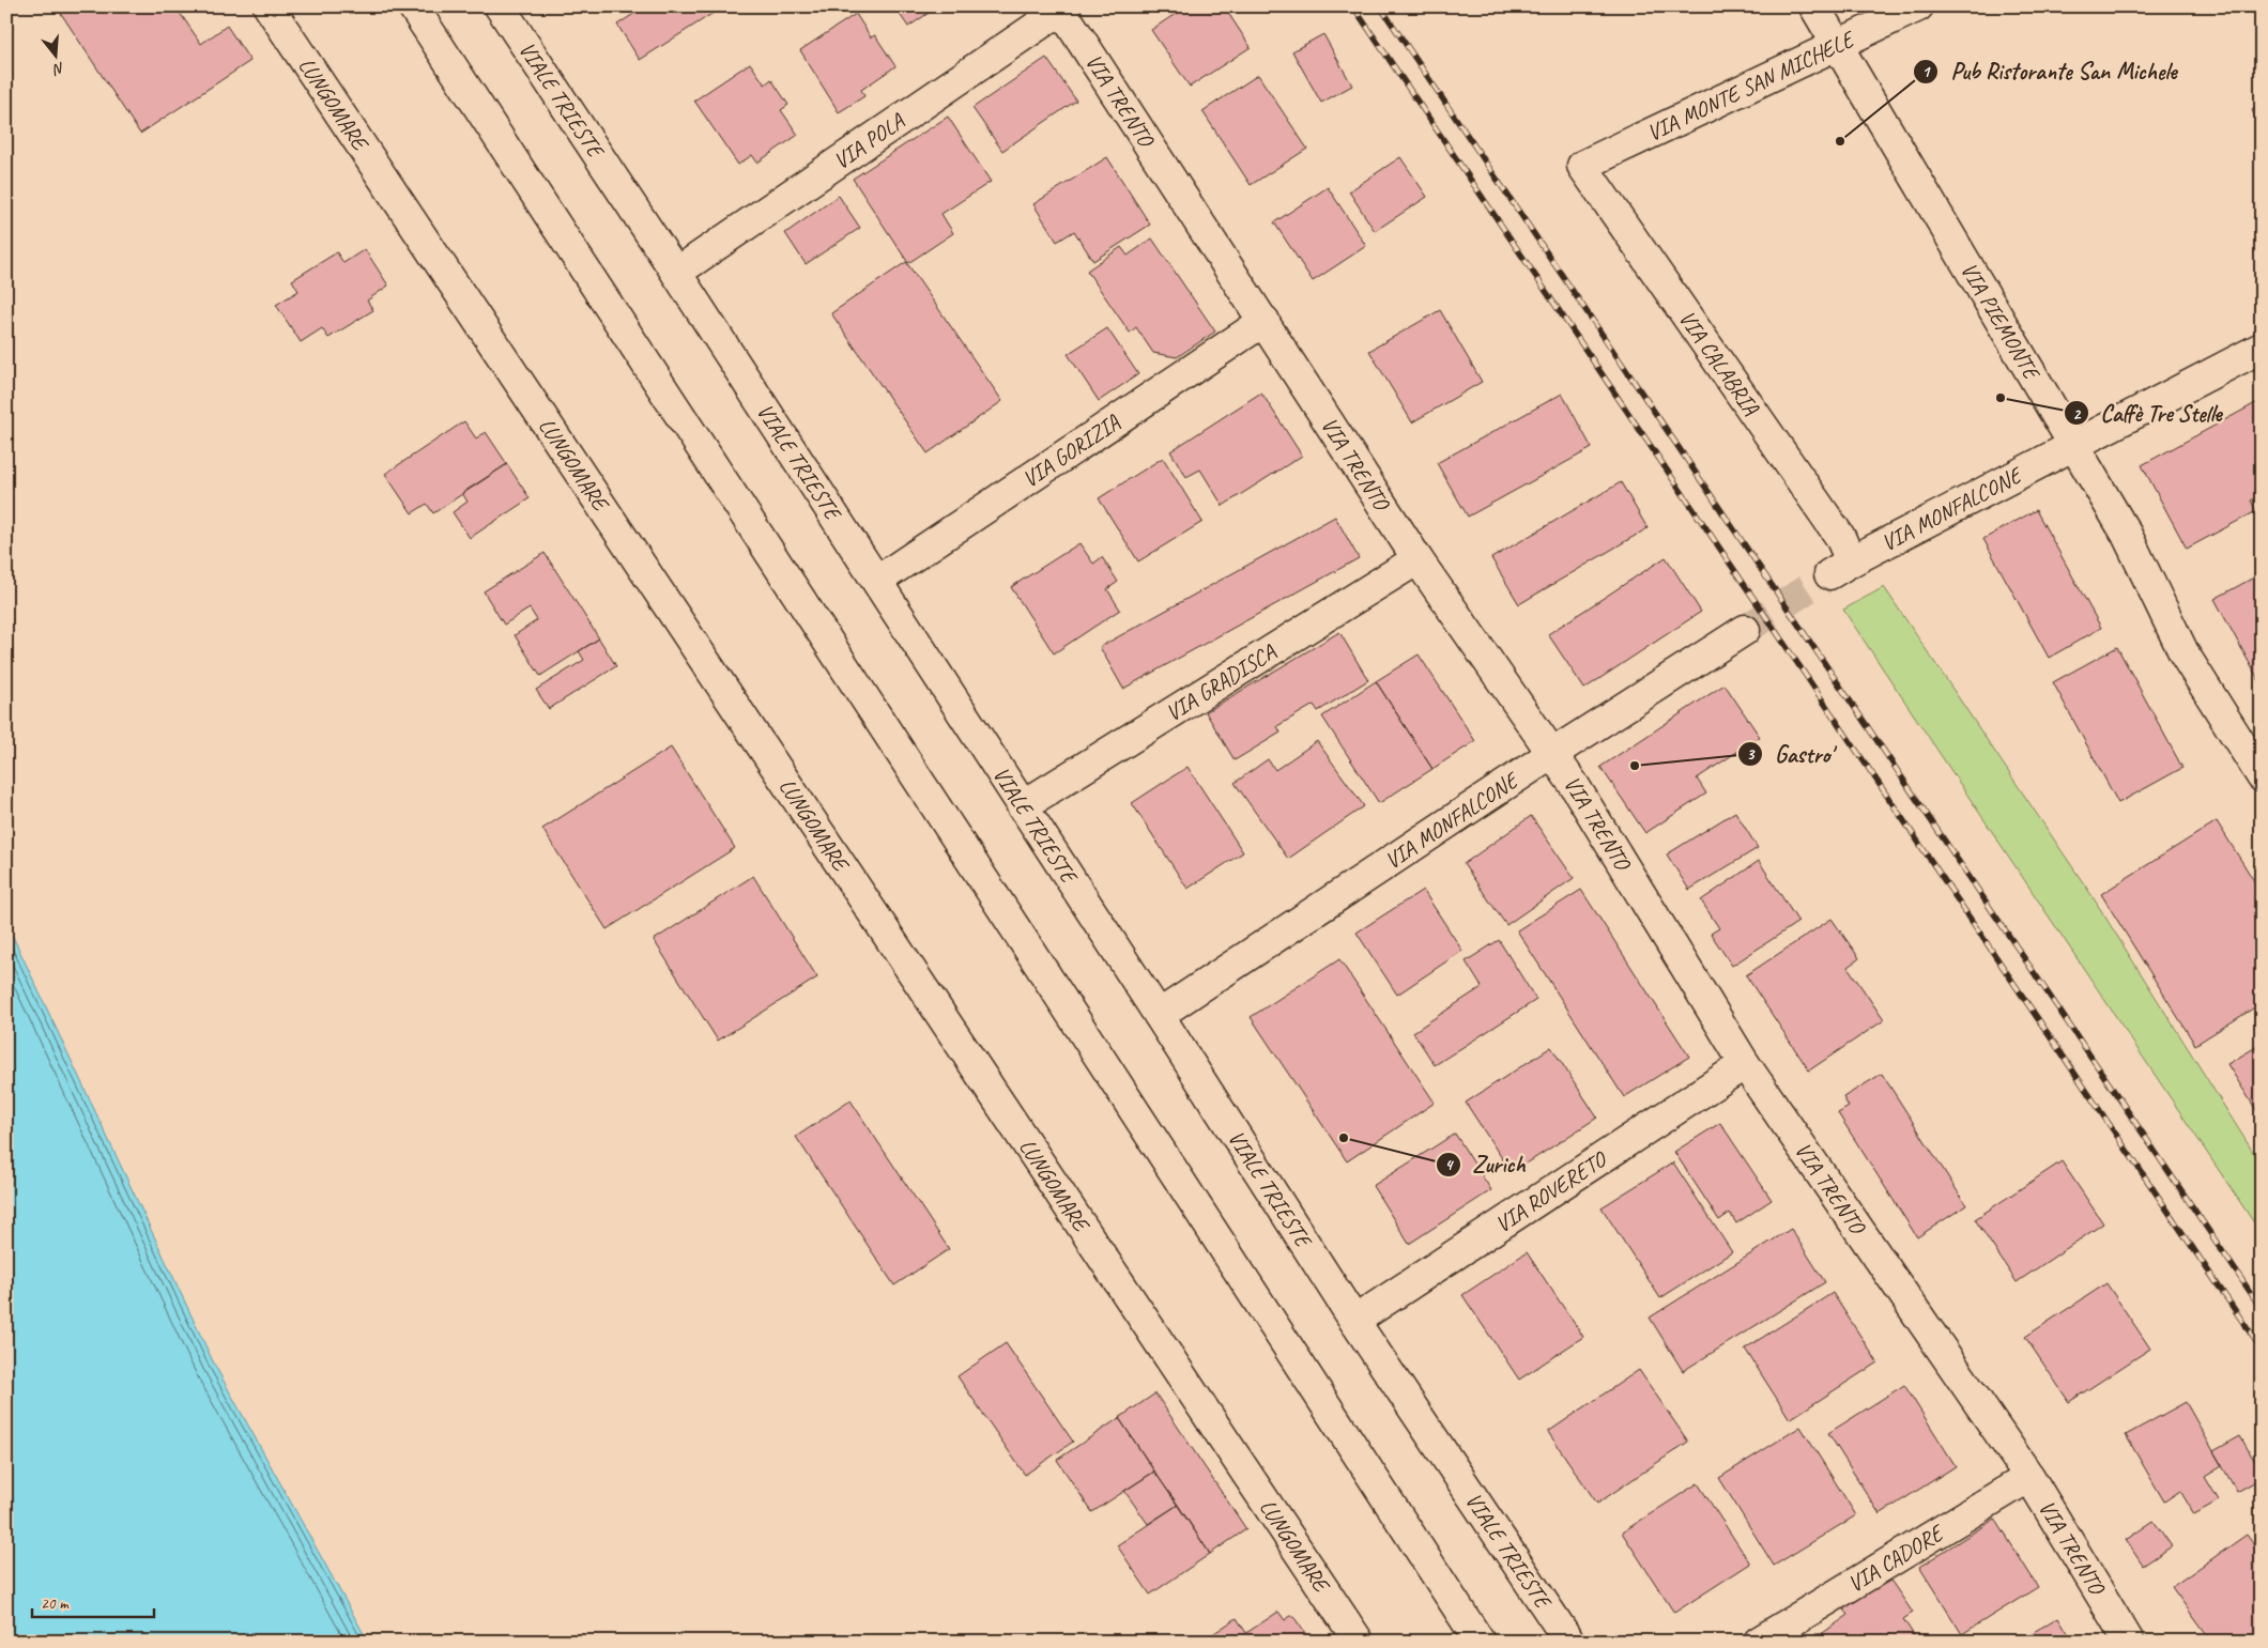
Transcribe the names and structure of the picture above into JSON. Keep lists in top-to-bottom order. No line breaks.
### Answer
{"streets":{"street":["VIA MONTE SAN MICHELE","VIALE TRIESTE","VIA TRENTO","LUNGOMARE","VIA POLA","VIA PIEMONTE","VIA CALABRIA","VIA GORIZIA","VIA MONFALCONE","VIA GRADISCA","VIA ROVERETO","VIA CADORE"]},"crossings":[["VIA MONTE SAN MICHELE","VIA PIEMONTE"],["VIA MONTE SAN MICHELE","VIA CALABRIA"],["VIALE TRIESTE","VIA POLA"],["VIALE TRIESTE","VIA GORIZIA"],["VIALE TRIESTE","VIA MONFALCONE"],["VIALE TRIESTE","VIA GRADISCA"],["VIALE TRIESTE","VIA ROVERETO"],["VIA TRENTO","VIA POLA"],["VIA TRENTO","VIA GORIZIA"],["VIA TRENTO","VIA MONFALCONE"],["VIA TRENTO","VIA GRADISCA"],["VIA TRENTO","VIA ROVERETO"],["VIA TRENTO","VIA CADORE"],["VIA PIEMONTE","VIA MONFALCONE"],["VIA CALABRIA","VIA MONFALCONE"]],"places":["Pub Ristorante San Michele","Caffè Tre Stelle","Gastro'","Zurich"],"scale_bar":"20 m","north":"bottom"}
